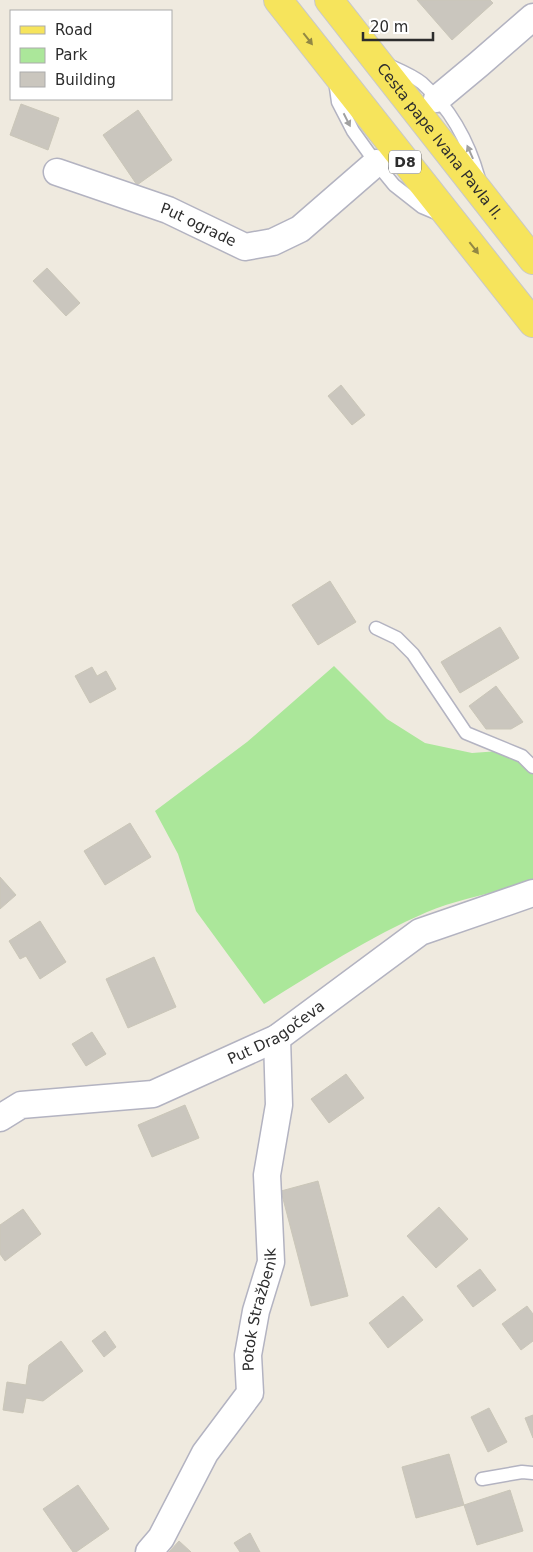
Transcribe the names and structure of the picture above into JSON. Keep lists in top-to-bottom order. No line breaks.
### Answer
{"streets":{"main road":["Cesta pape Ivana Pavla II.","D8"],"street":["Put ograde","Put Dragočeva","Potok Stražbenik"]},"crossings":[["Put Dragočeva","Potok Stražbenik"]],"legend":["Road","Park","Building"],"scale_bar":"20 m"}
